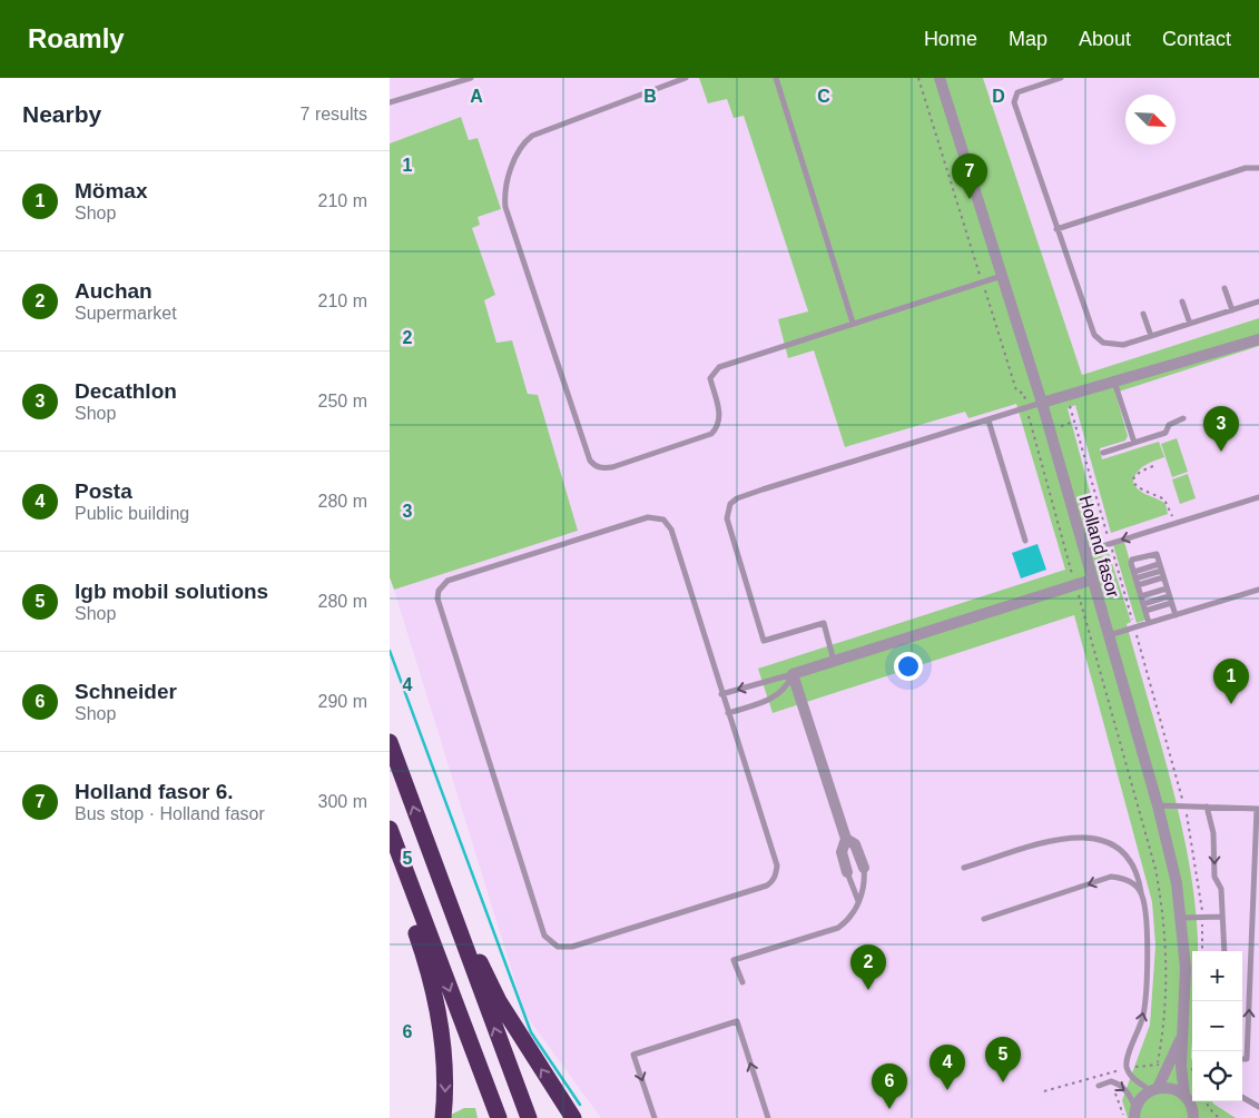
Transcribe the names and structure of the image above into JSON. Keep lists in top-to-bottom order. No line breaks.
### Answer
{"streets":{"street":["Holland fasor"]},"north":"bottom right","page":{"header":"Roamly","nav":["Home","Map","About","Contact"],"heading":["Nearby","7 results"],"list":[{"mark":"1","name":"Mömax","note":"Shop","value":"210 m"},{"mark":"2","name":"Auchan","note":"Supermarket","value":"210 m"},{"mark":"3","name":"Decathlon","note":"Shop","value":"250 m"},{"mark":"4","name":"Posta","note":"Public building","value":"280 m"},{"mark":"5","name":"lgb mobil solutions","note":"Shop","value":"280 m"},{"mark":"6","name":"Schneider","note":"Shop","value":"290 m"},{"mark":"7","name":"Holland fasor 6.","note":"Bus stop · Holland fasor","value":"300 m"}],"pins":["7","3","1","2","5","4","6"],"map_buttons":["+","−"]},"grid":{"columns":["A","B","C","D"],"rows":["1","2","3","4","5","6"]}}
